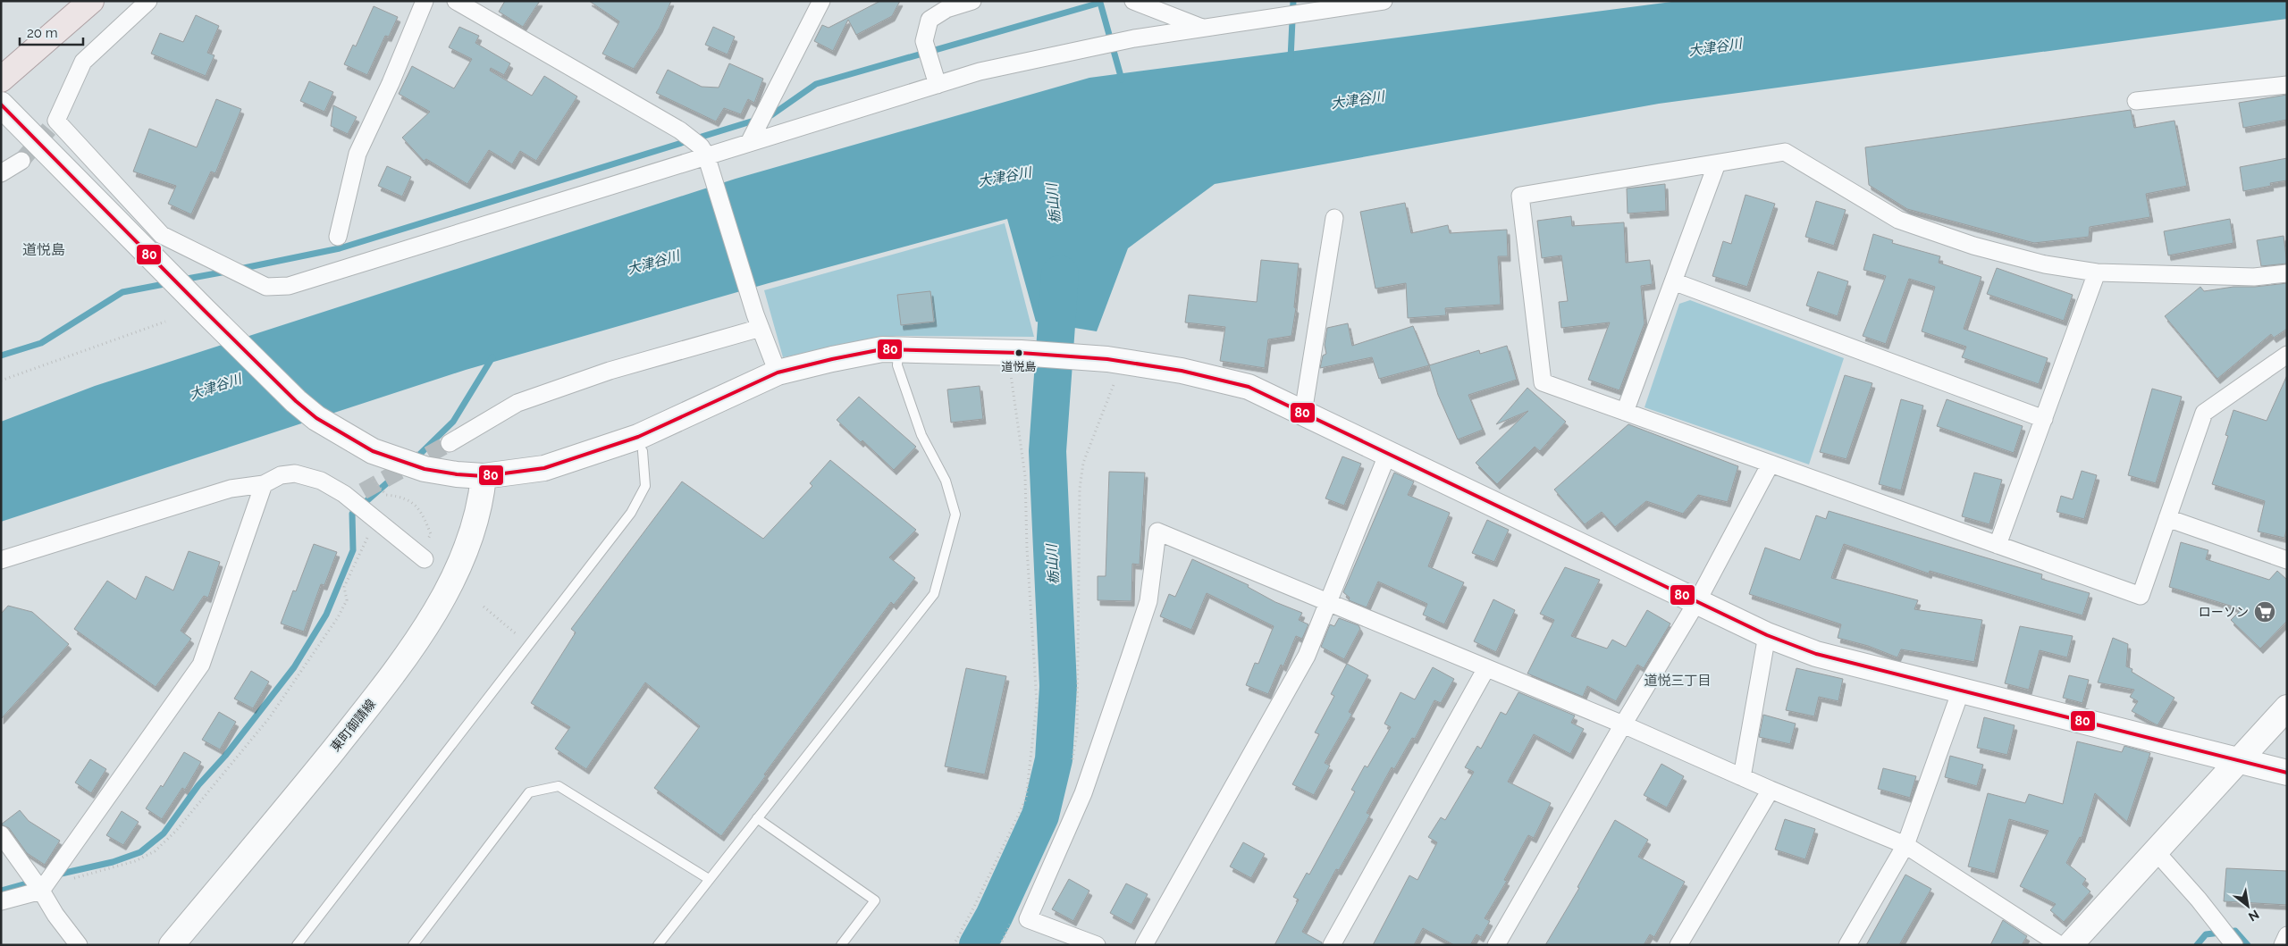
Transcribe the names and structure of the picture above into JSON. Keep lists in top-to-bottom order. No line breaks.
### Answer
{"streets":{"street":["東町御請線"]},"districts":["道悦島","道悦三丁目"],"water":["大津谷川","栃山川"],"places":{"other":["道悦島"],"supermarket":["ローソン"]},"lines":["transit line 80"],"scale_bar":"20 m","north":"bottom right"}
